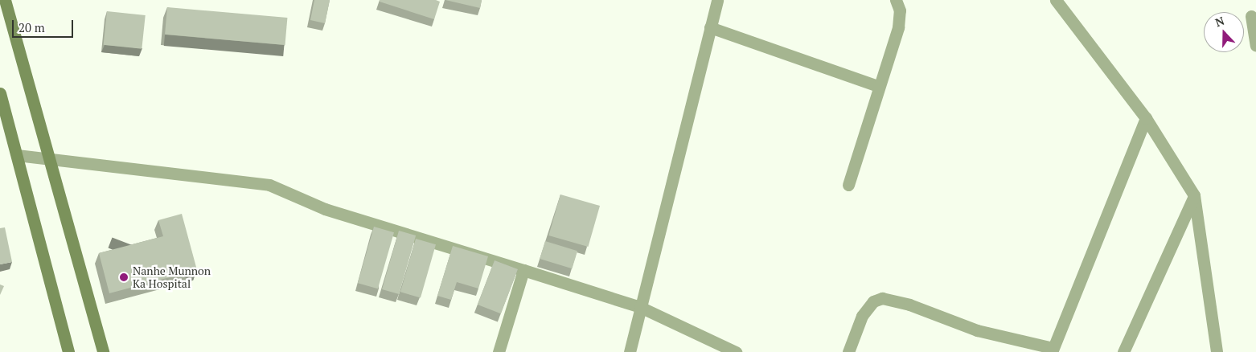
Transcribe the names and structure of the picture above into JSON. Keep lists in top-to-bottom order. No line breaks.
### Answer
{"places":["Nanhe Munnon Ka Hospital"],"scale_bar":"20 m","north":"top"}
